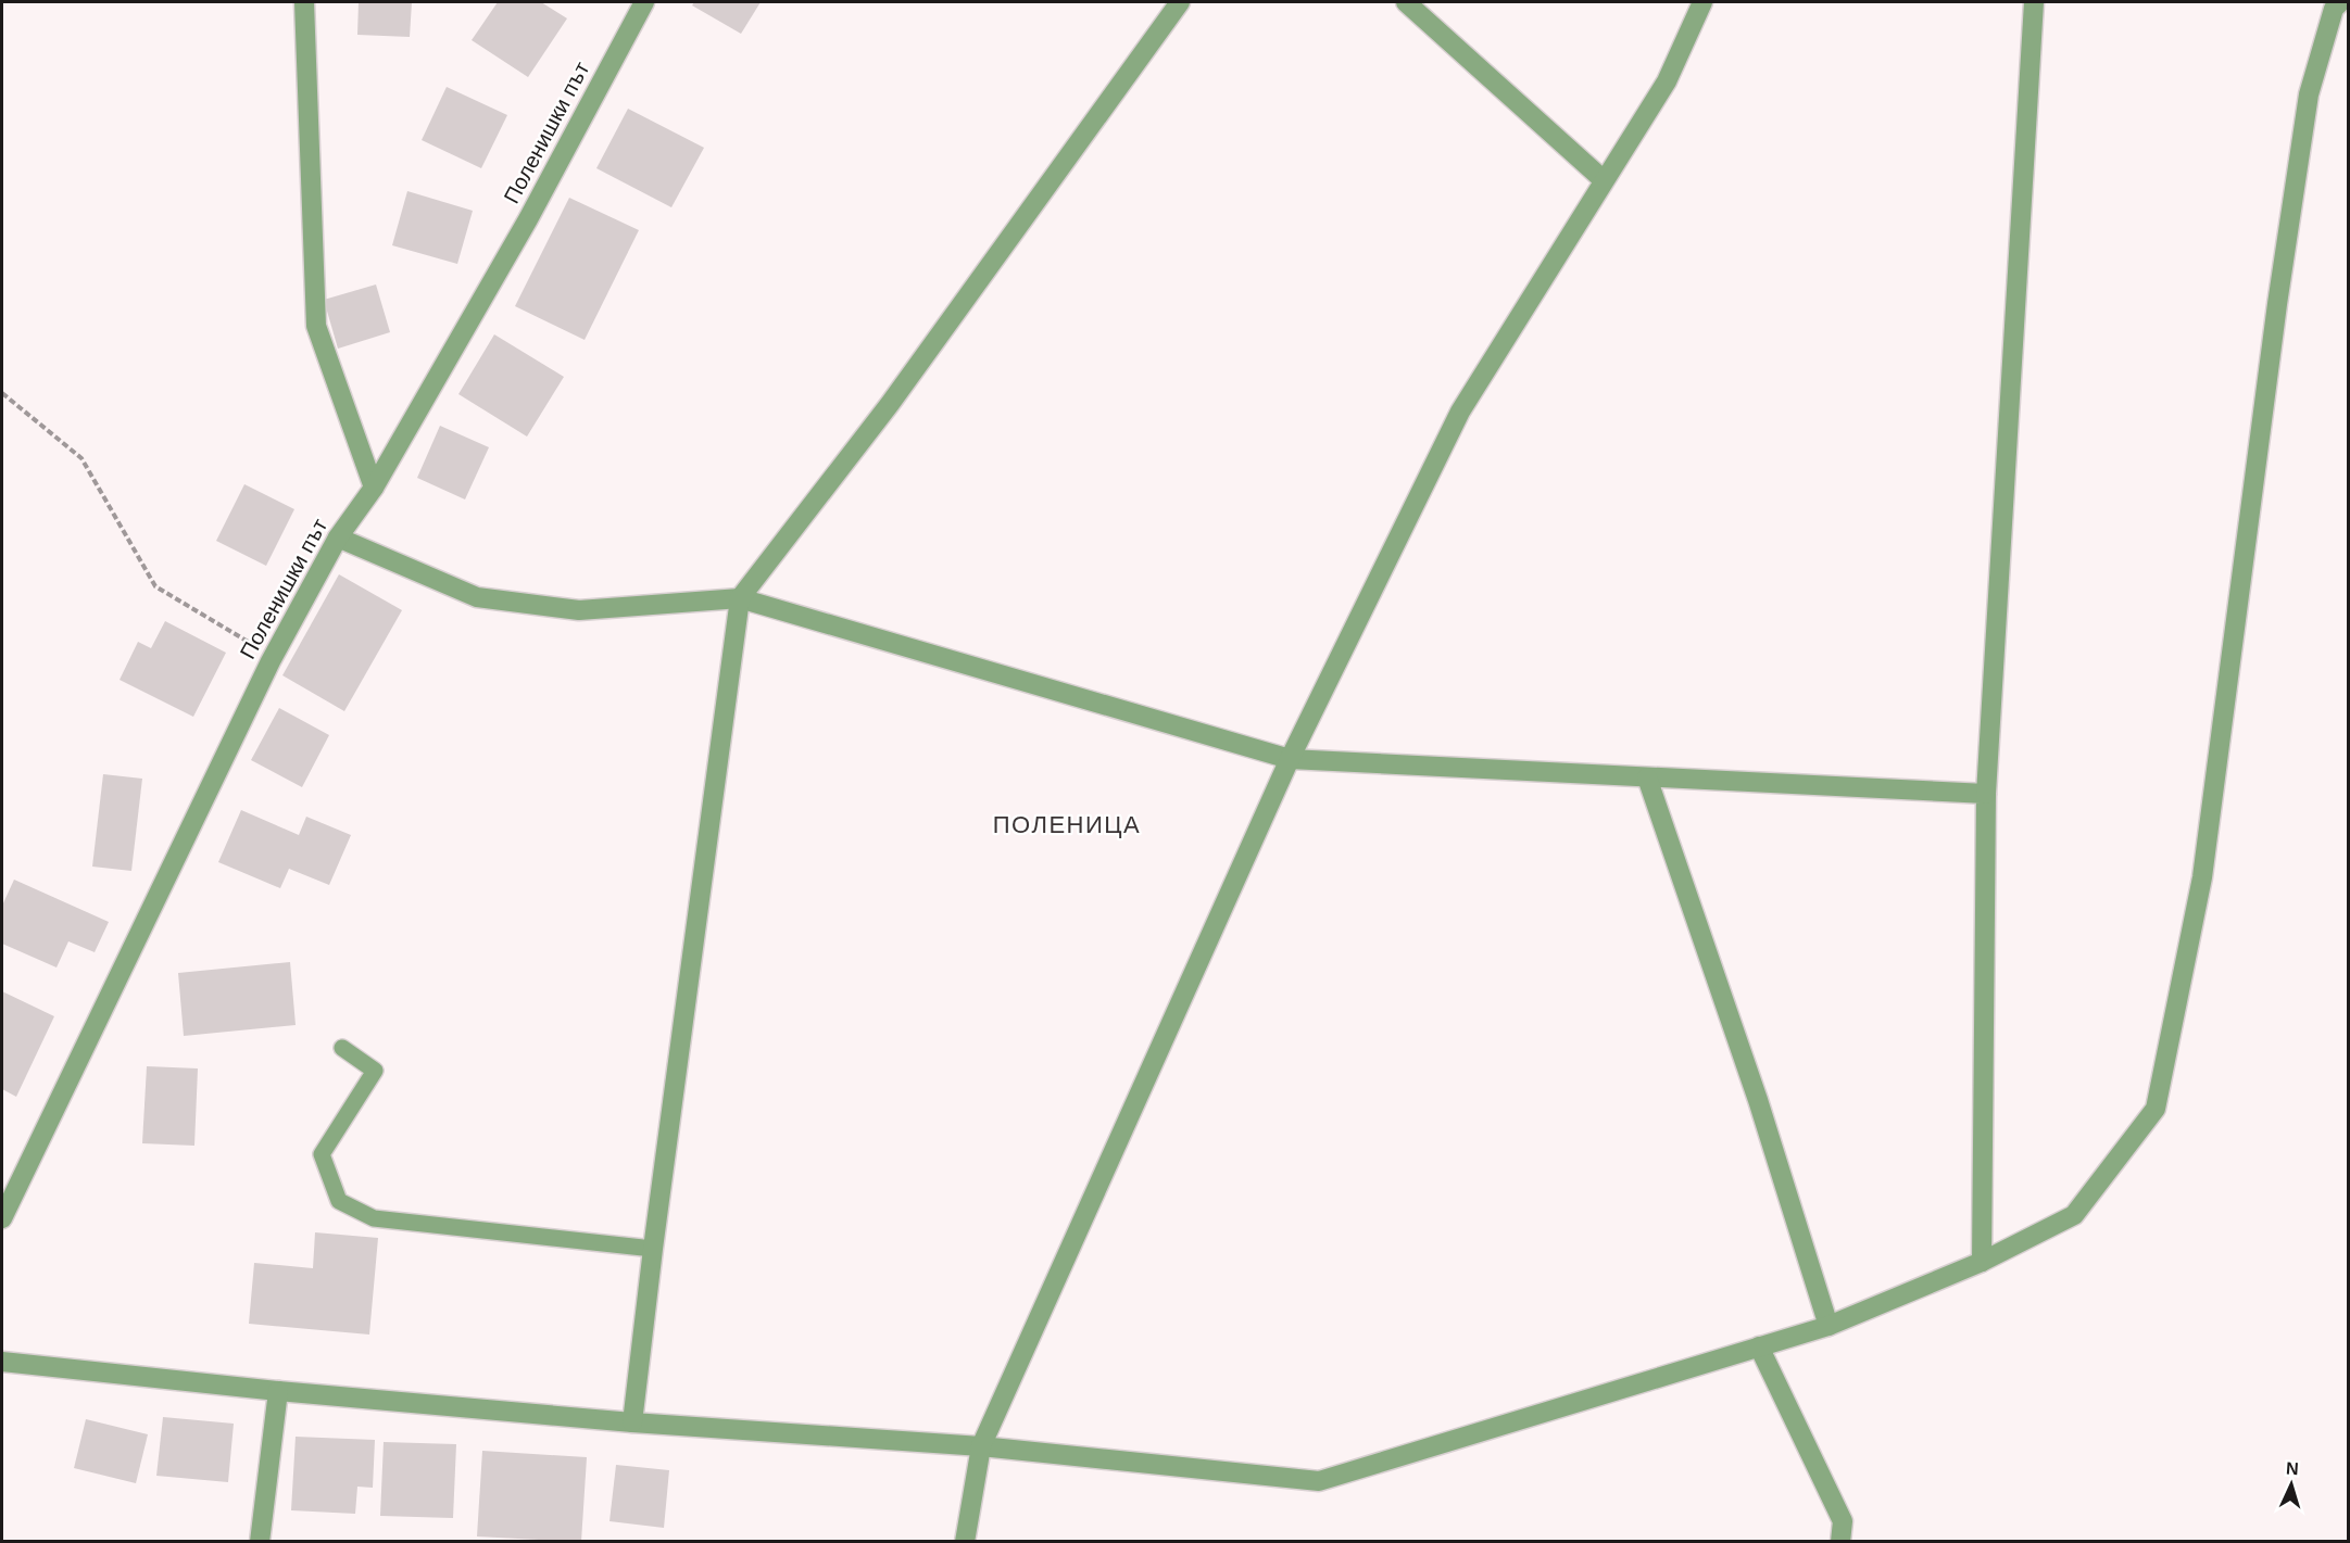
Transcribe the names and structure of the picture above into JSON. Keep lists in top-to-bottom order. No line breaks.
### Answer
{"streets":{"street":["Поленишки път"]},"districts":["ПОЛЕНИЦА"],"north":"top"}
